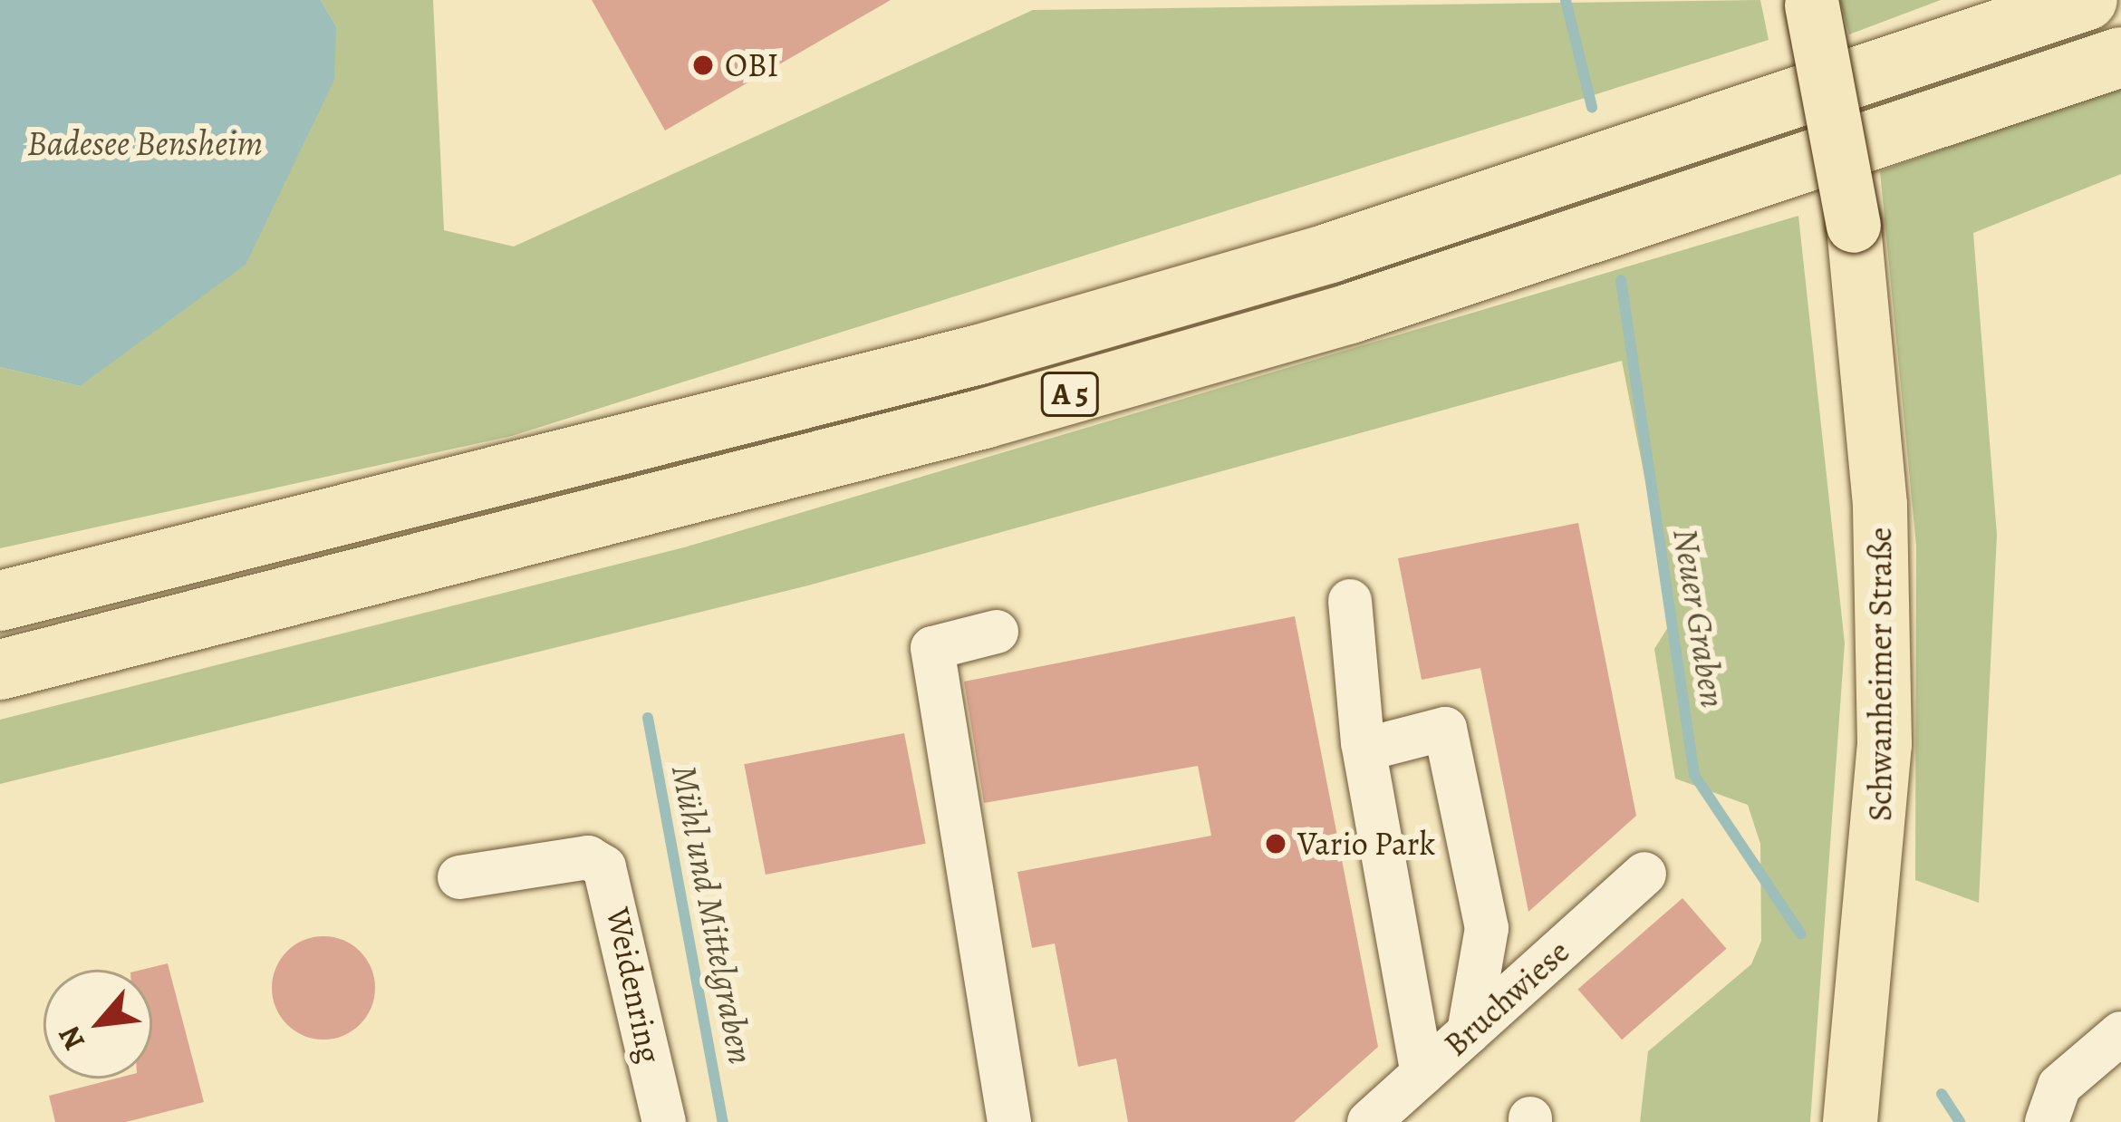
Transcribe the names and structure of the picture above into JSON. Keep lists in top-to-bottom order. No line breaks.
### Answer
{"streets":{"highway":["A 5"],"main road":["Schwanheimer Straße"],"street":["Weidenring","Bruchwiese"]},"water":["Badesee Bensheim","Neuer Graben","Mühl und Mittelgraben"],"places":["OBI","Vario Park"],"north":"bottom left"}
